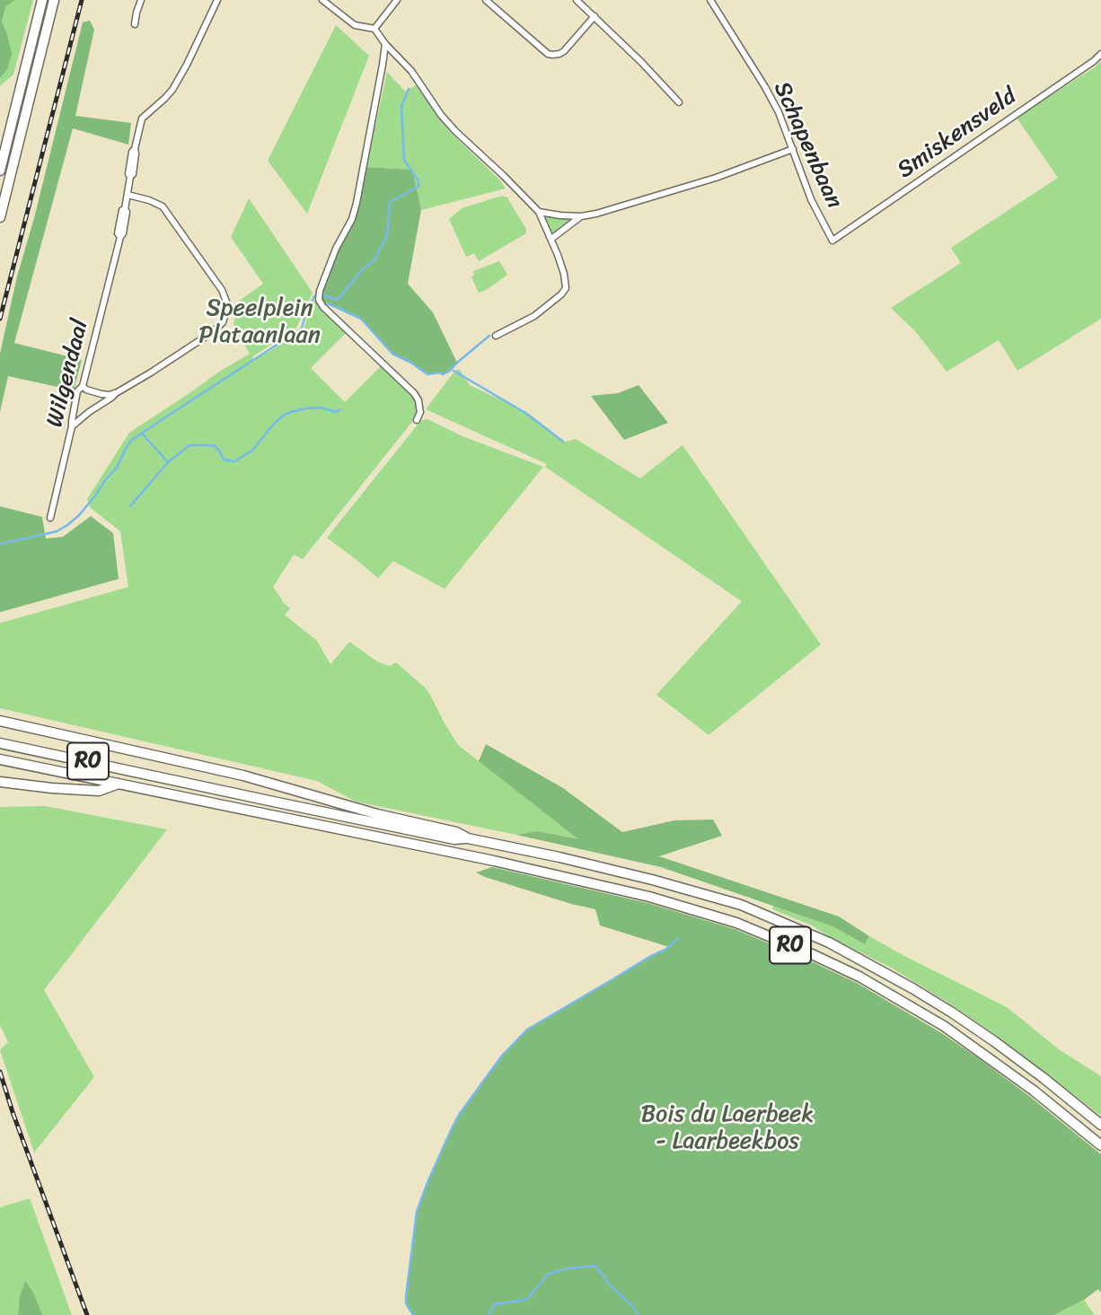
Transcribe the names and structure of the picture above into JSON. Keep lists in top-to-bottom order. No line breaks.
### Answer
{"streets":{"highway":["R0"],"street":["Smiskensveld","Schapenbaan","Wilgendaal"]},"crossings":[["Smiskensveld","Schapenbaan"]],"parks":["Speelplein Plataanlaan","Bois du Laerbeek - Laarbeekbos"]}
